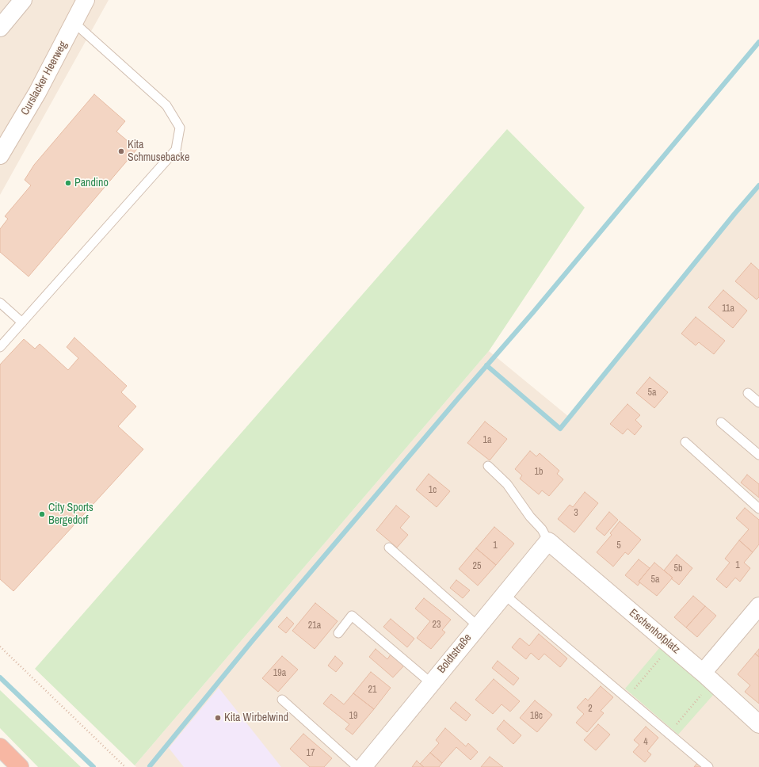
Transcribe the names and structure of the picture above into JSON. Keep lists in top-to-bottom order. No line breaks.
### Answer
{"streets":{"street":["Curslacker Heerweg","Eschenhofplatz","Boldtstraße"]},"crossings":[["Eschenhofplatz","Boldtstraße"]],"places":["Kita Schmusebacke","Pandino","City Sports Bergedorf","Kita Wirbelwind"],"house_numbers":["11a","5a","1a","1b","1c","3","1","5","1","25","5b","5a","23","21a","19a","21","2","19","18c","4","17"]}
